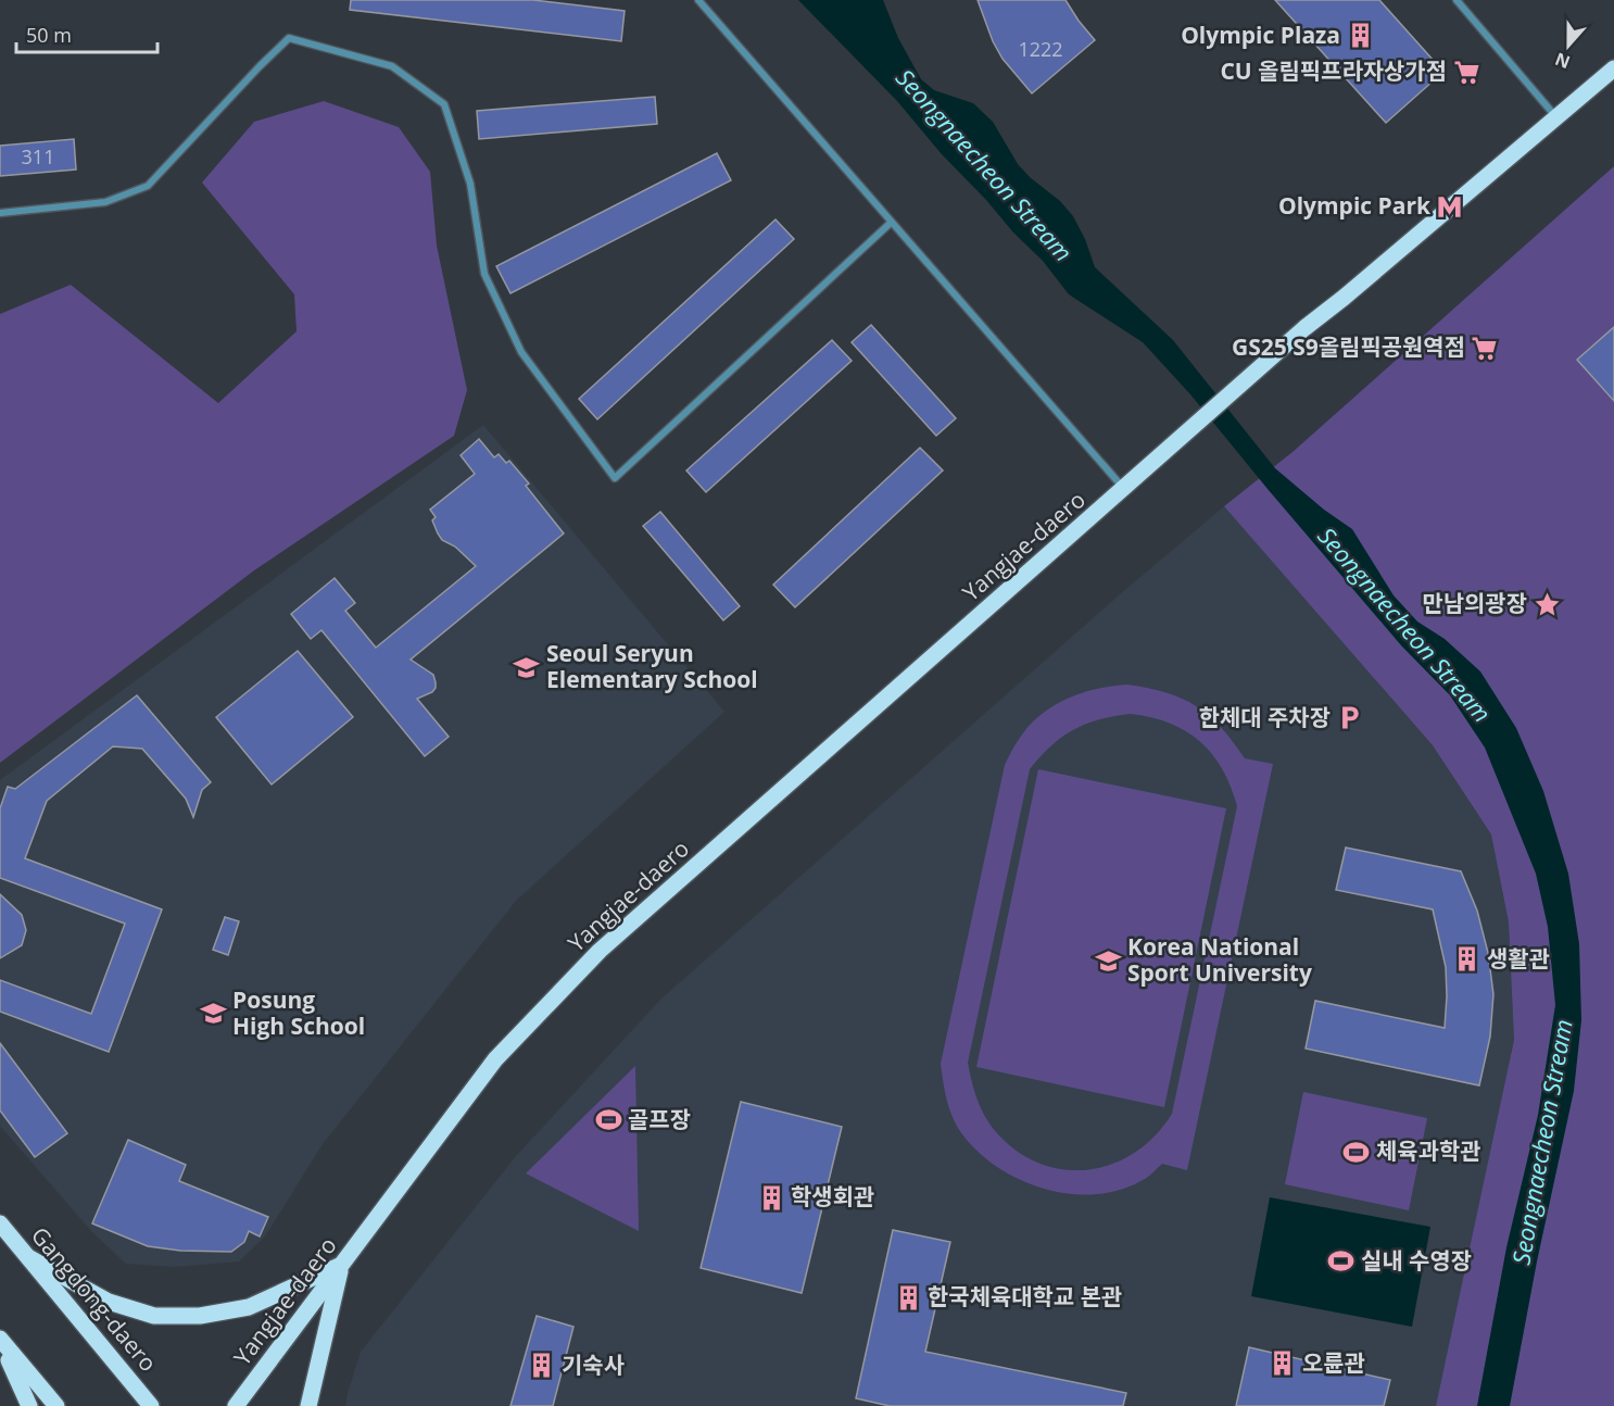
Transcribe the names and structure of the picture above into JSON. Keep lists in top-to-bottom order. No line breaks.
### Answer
{"streets":{"main road":["Yangjae-daero","Gangdong-daero"]},"water":["Seongnaecheon Stream"],"places":{"building":["Olympic Plaza","생활관","학생회관","한국체육대학교 본관","오륜관","기숙사"],"supermarket":["CU 올림픽프라자상가점","GS25 S9올림픽공원역점"],"metro station":["Olympic Park"],"place":["만남의광장"],"school or university":["Seoul Seryun Elementary School","Korea National Sport University","Posung High School"],"parking":["한체대 주차장"],"sports":["골프장","체육과학관","실내 수영장"]},"house_numbers":["1222","311"],"scale_bar":"50 m","north":"bottom"}
